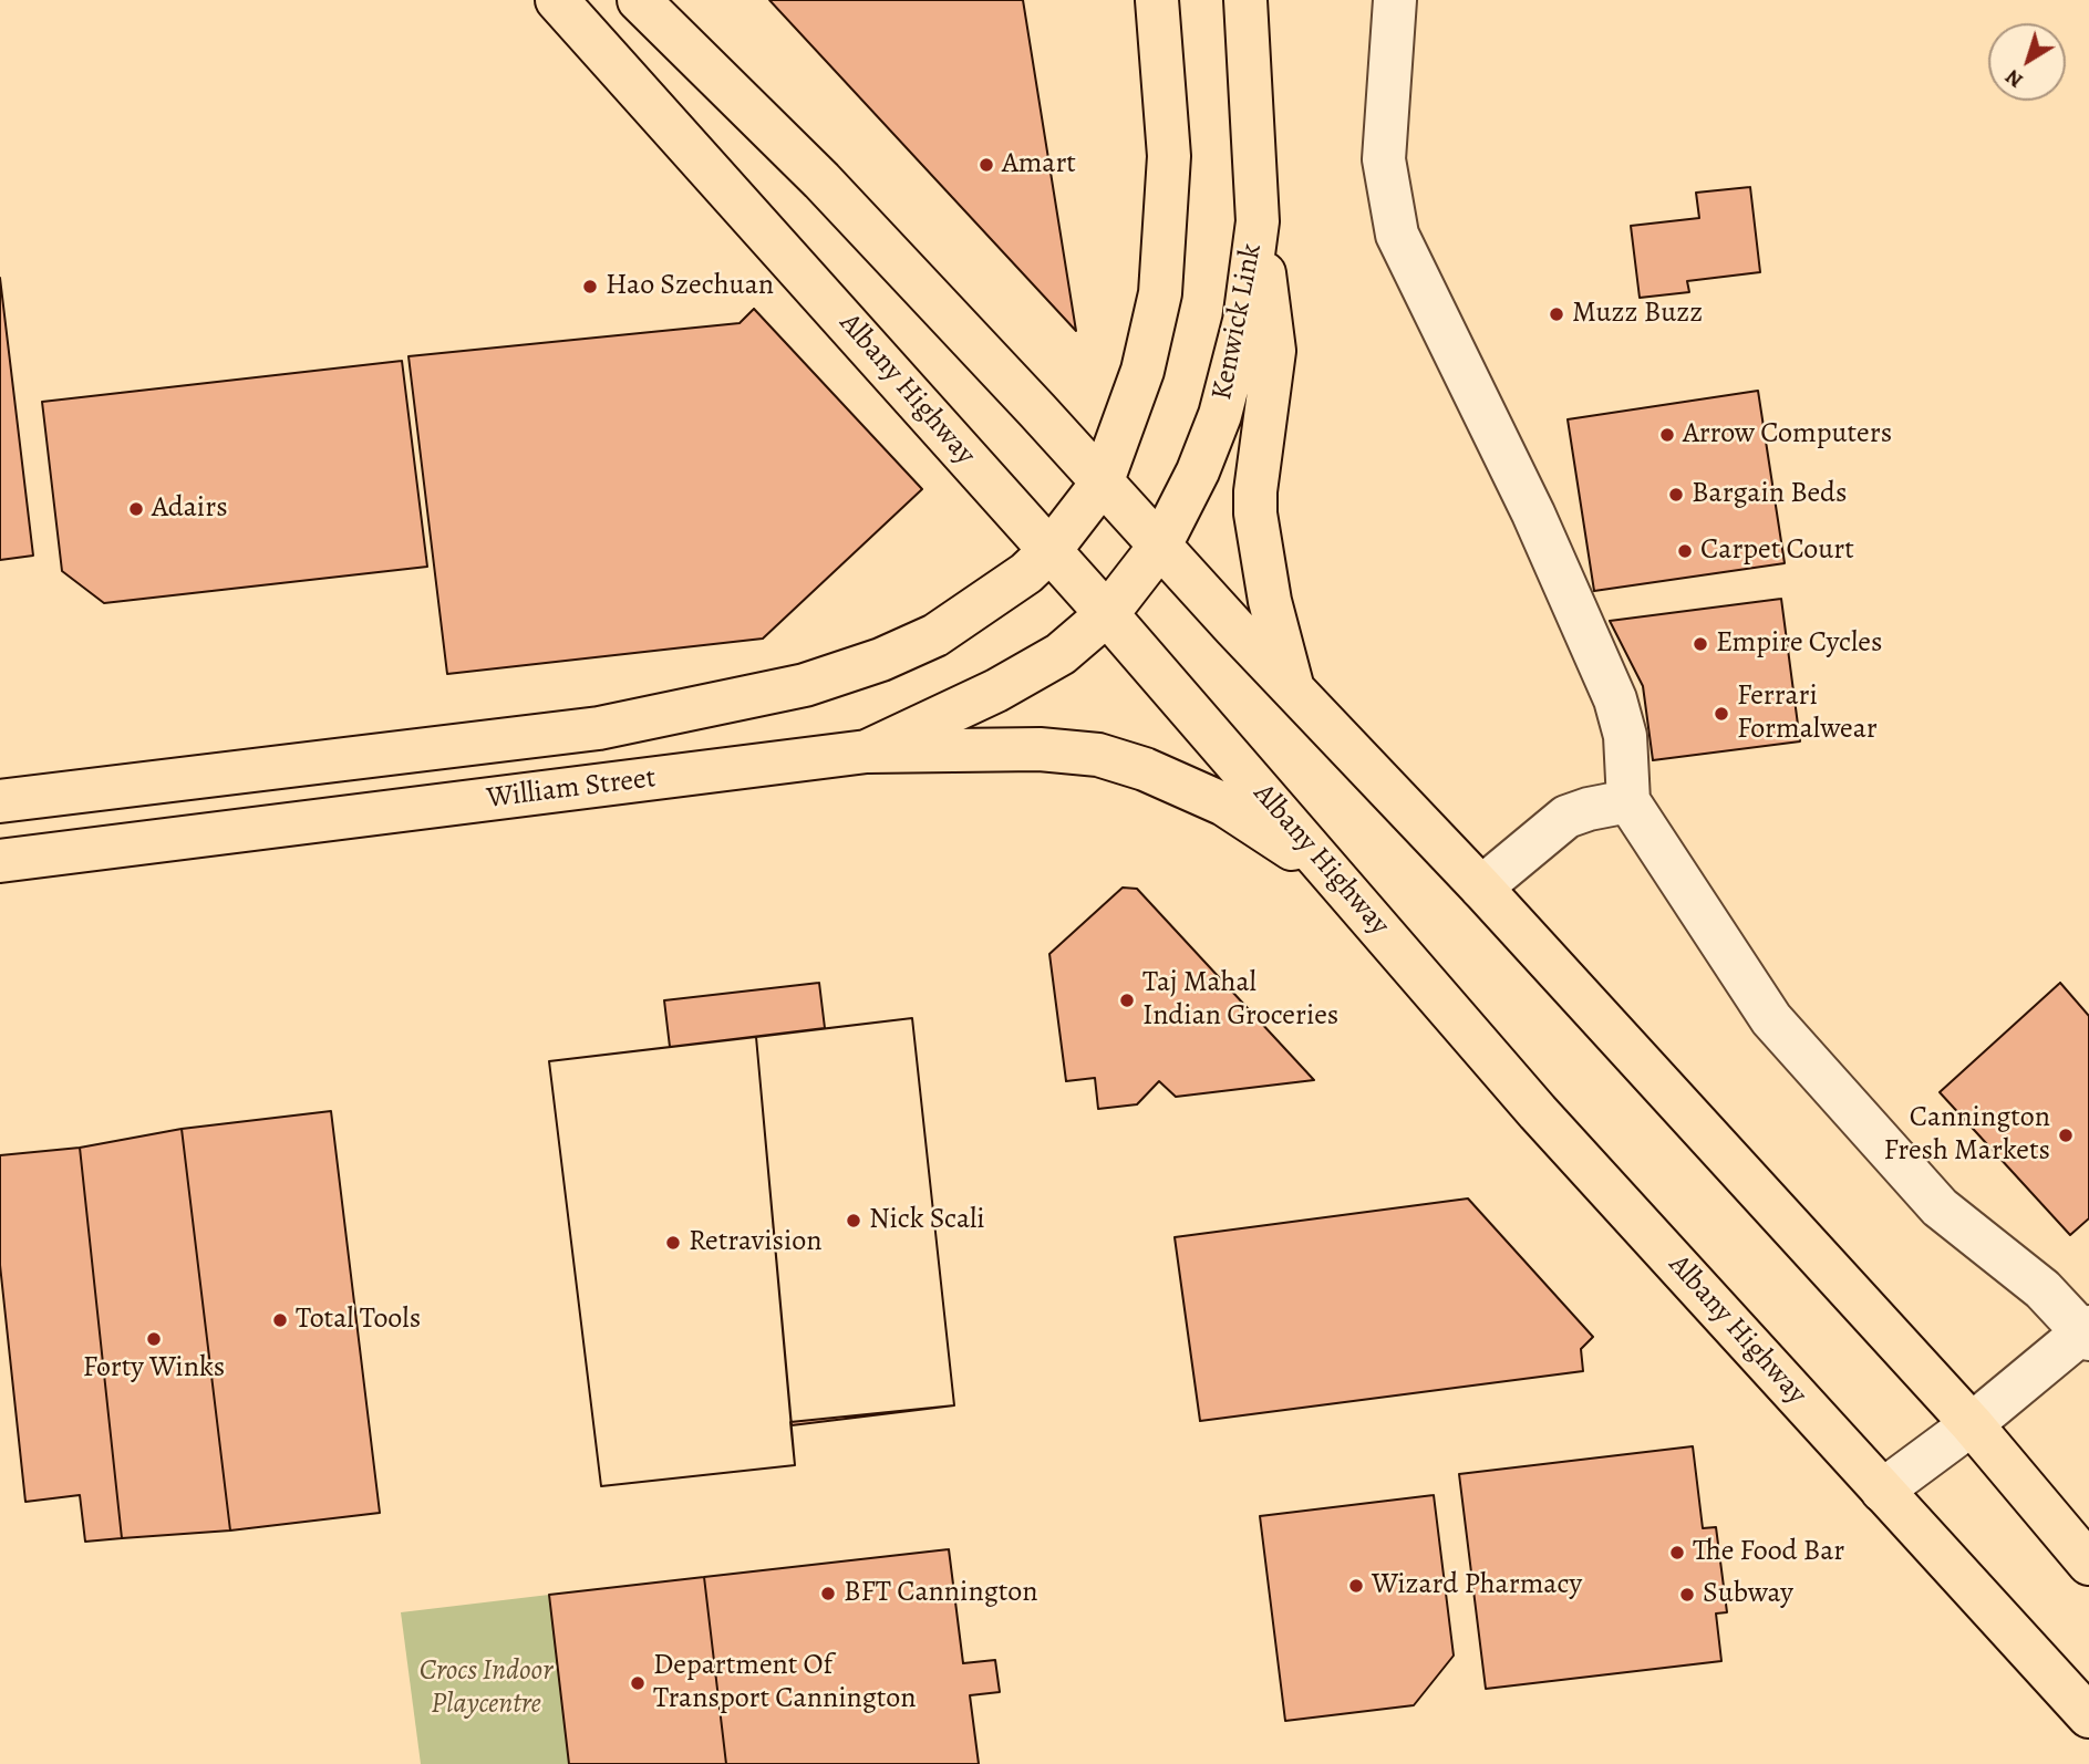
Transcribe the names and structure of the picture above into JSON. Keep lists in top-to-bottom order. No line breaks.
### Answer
{"streets":{"main road":["Kenwick Link","Albany Highway","William Street"]},"crossings":[["Kenwick Link","Albany Highway"],["Kenwick Link","William Street"],["Albany Highway","William Street"]],"parks":["Crocs Indoor Playcentre"],"places":["Amart","Hao Szechuan","Muzz Buzz","Arrow Computers","Bargain Beds","Adairs","Carpet Court","Empire Cycles","Ferrari Formalwear","Taj Mahal Indian Groceries","Cannington Fresh Markets","Nick Scali","Retravision","Total Tools","Forty Winks","The Food Bar","Wizard Pharmacy","BFT Cannington","Subway","Department Of Transport Cannington"],"north":"bottom left"}
